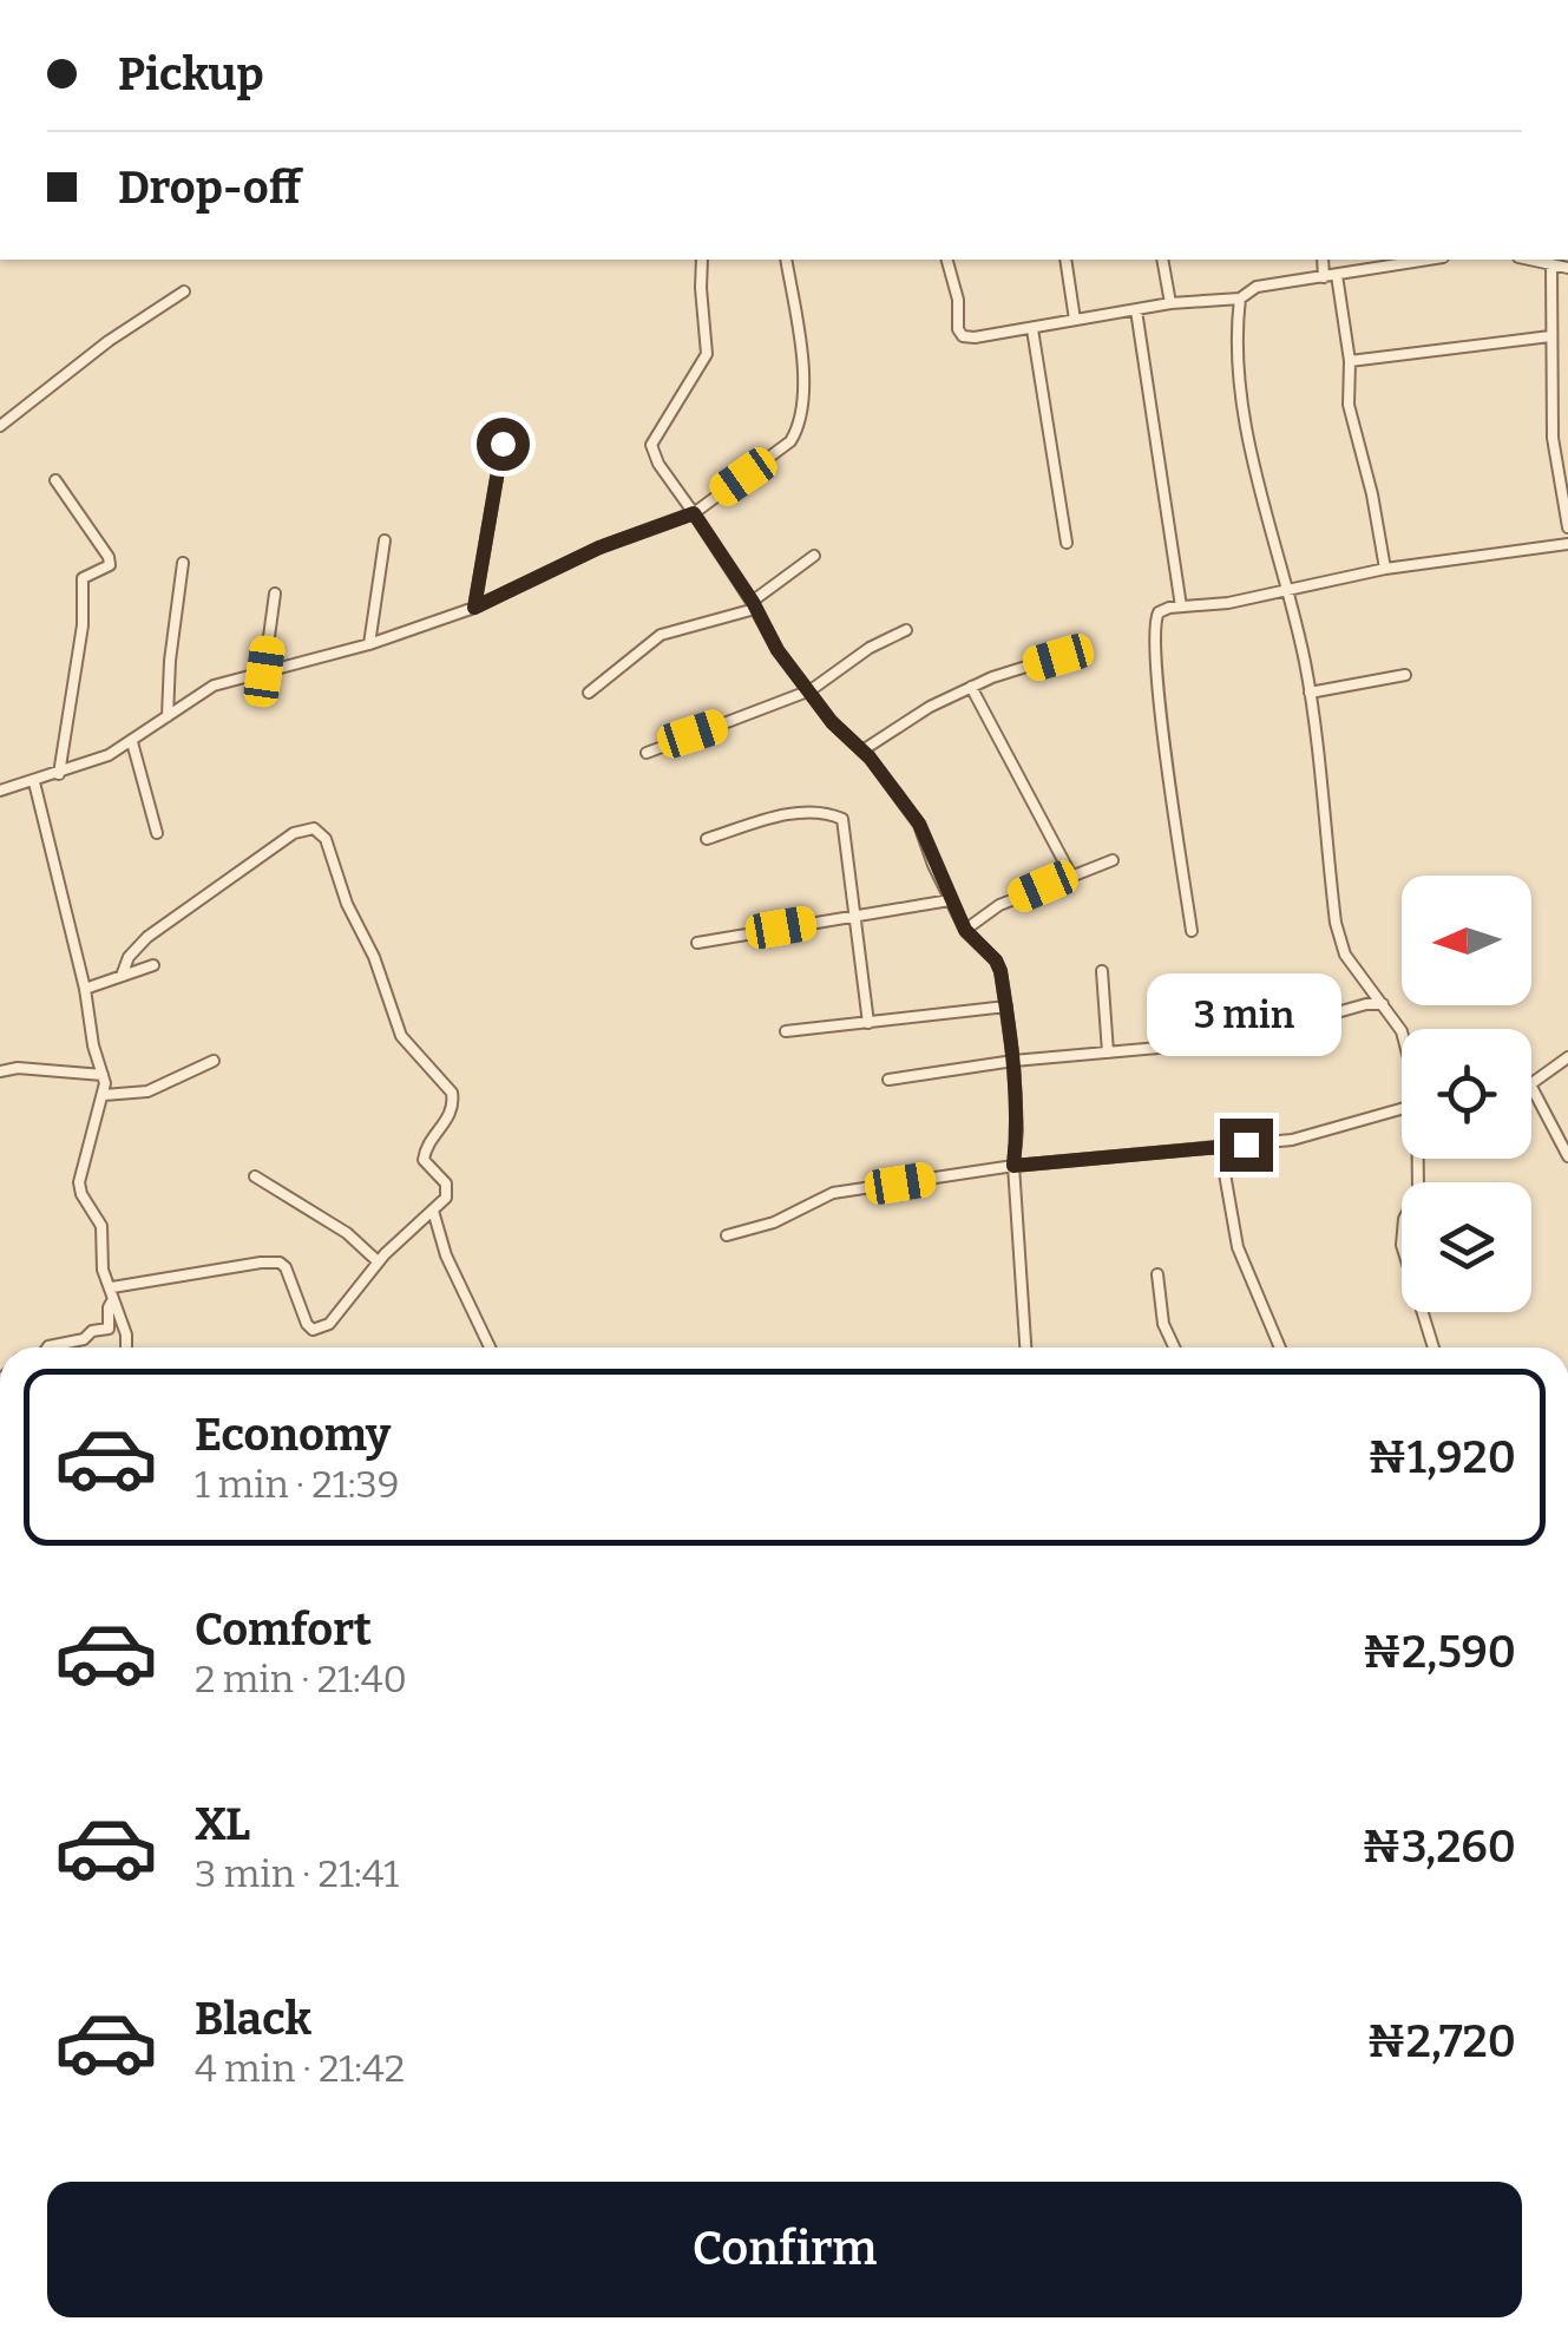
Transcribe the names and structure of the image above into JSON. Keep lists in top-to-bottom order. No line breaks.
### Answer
{"north":"left","page":{"banner":["Pickup","Drop-off"],"bubble":"3 min","list":[{"name":"Economy","note":"1 min · 21:39","value":"₦1,920"},{"name":"Comfort","note":"2 min · 21:40","value":"₦2,590"},{"name":"XL","note":"3 min · 21:41","value":"₦3,260"},{"name":"Black","note":"4 min · 21:42","value":"₦2,720"}],"buttons":"Confirm"}}
